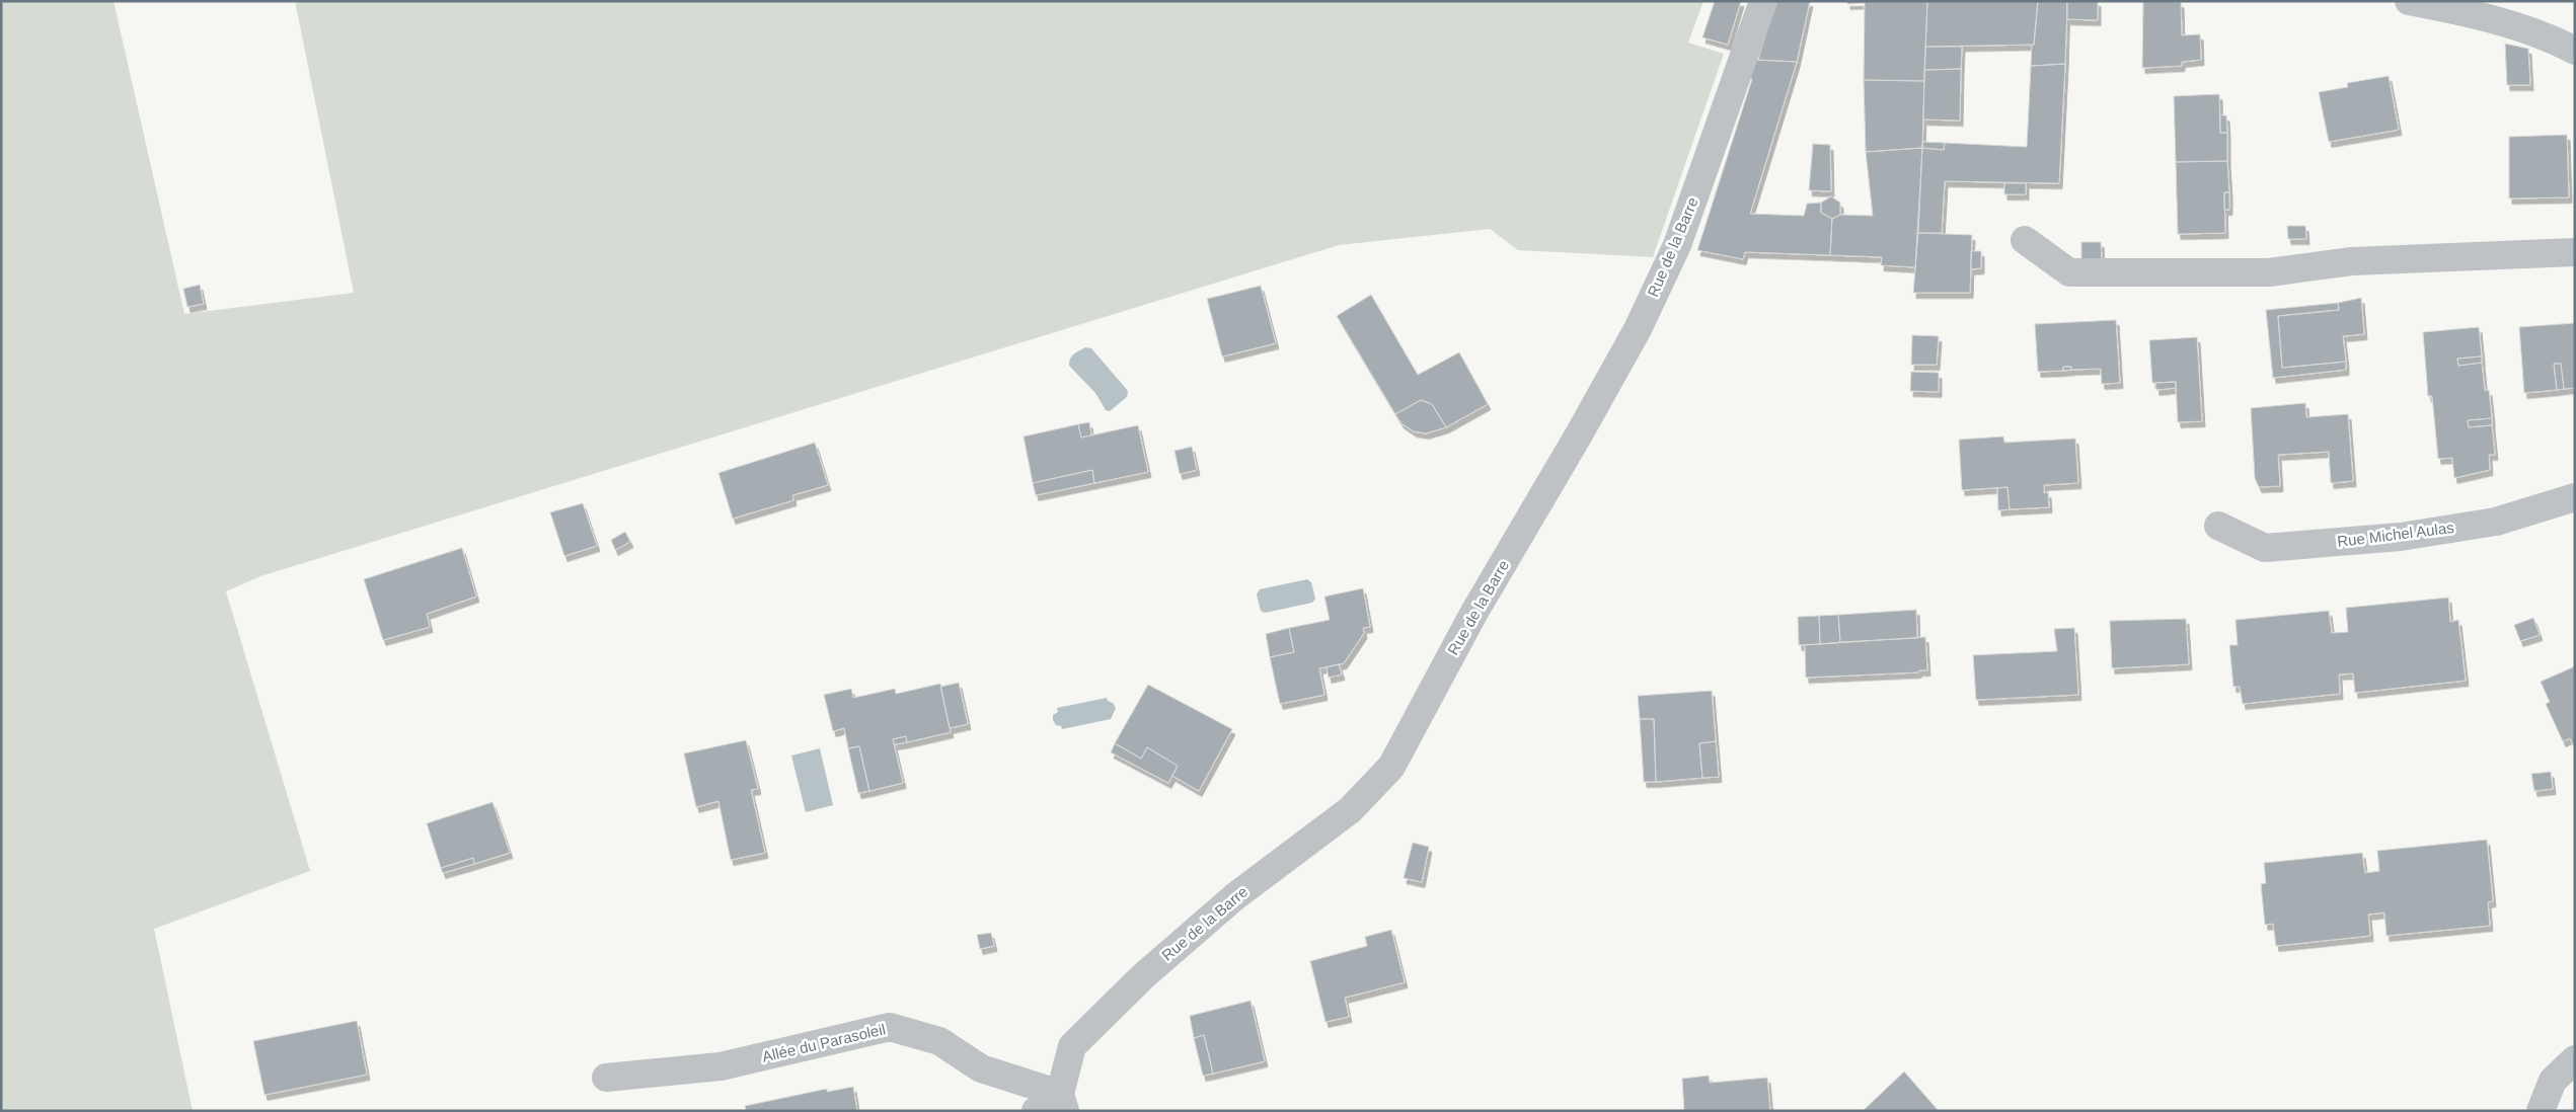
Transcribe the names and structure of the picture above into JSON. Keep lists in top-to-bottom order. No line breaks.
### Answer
{"streets":{"street":["Rue de la Barre","Rue Michel Aulas","Allée du Parasoleil"]},"crossings":[["Rue de la Barre","Allée du Parasoleil"]]}
